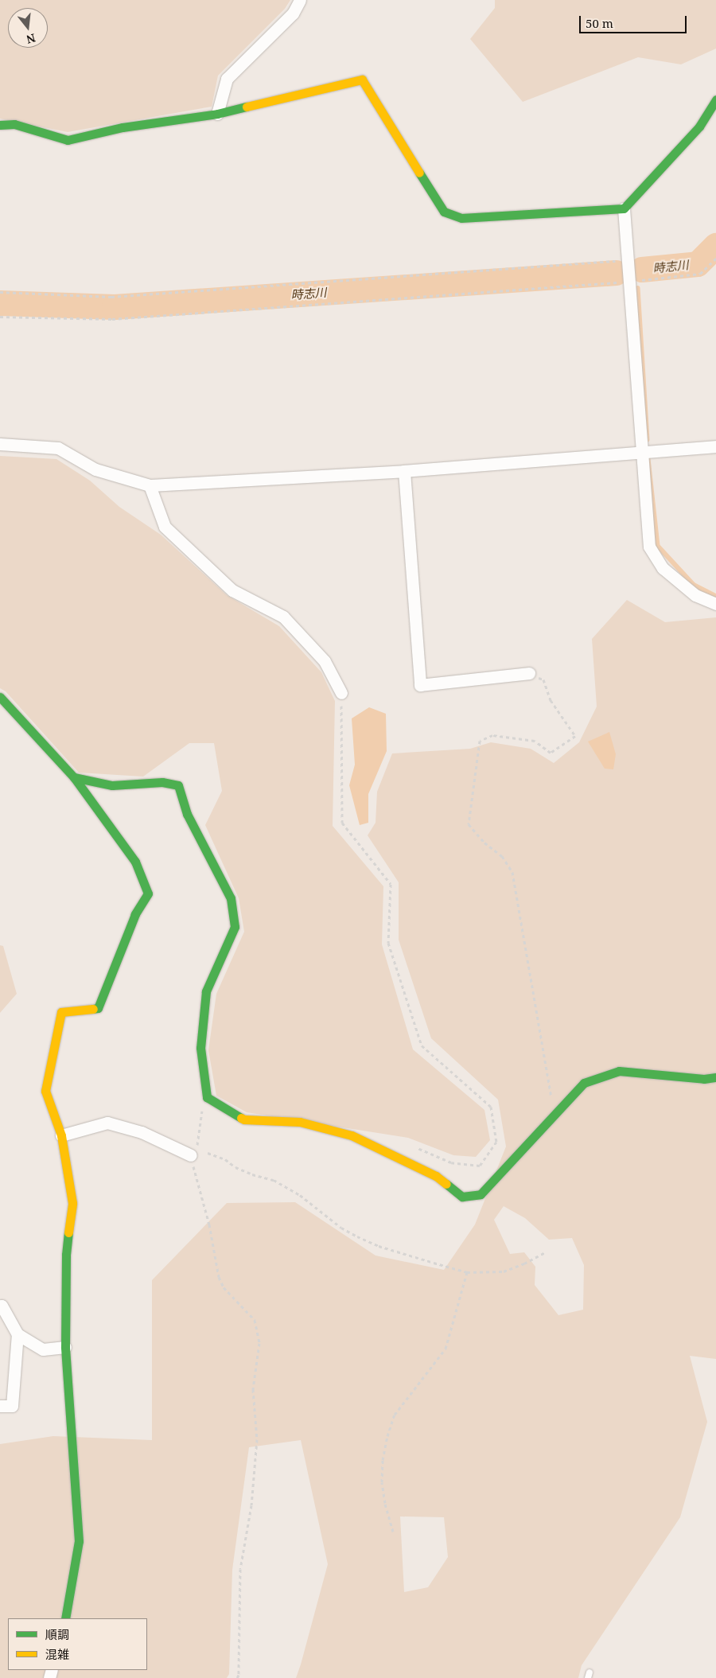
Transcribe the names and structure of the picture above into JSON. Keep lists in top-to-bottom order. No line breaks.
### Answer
{"water":["時志川"],"legend":["順調","混雑"],"scale_bar":"50 m","north":"bottom"}
